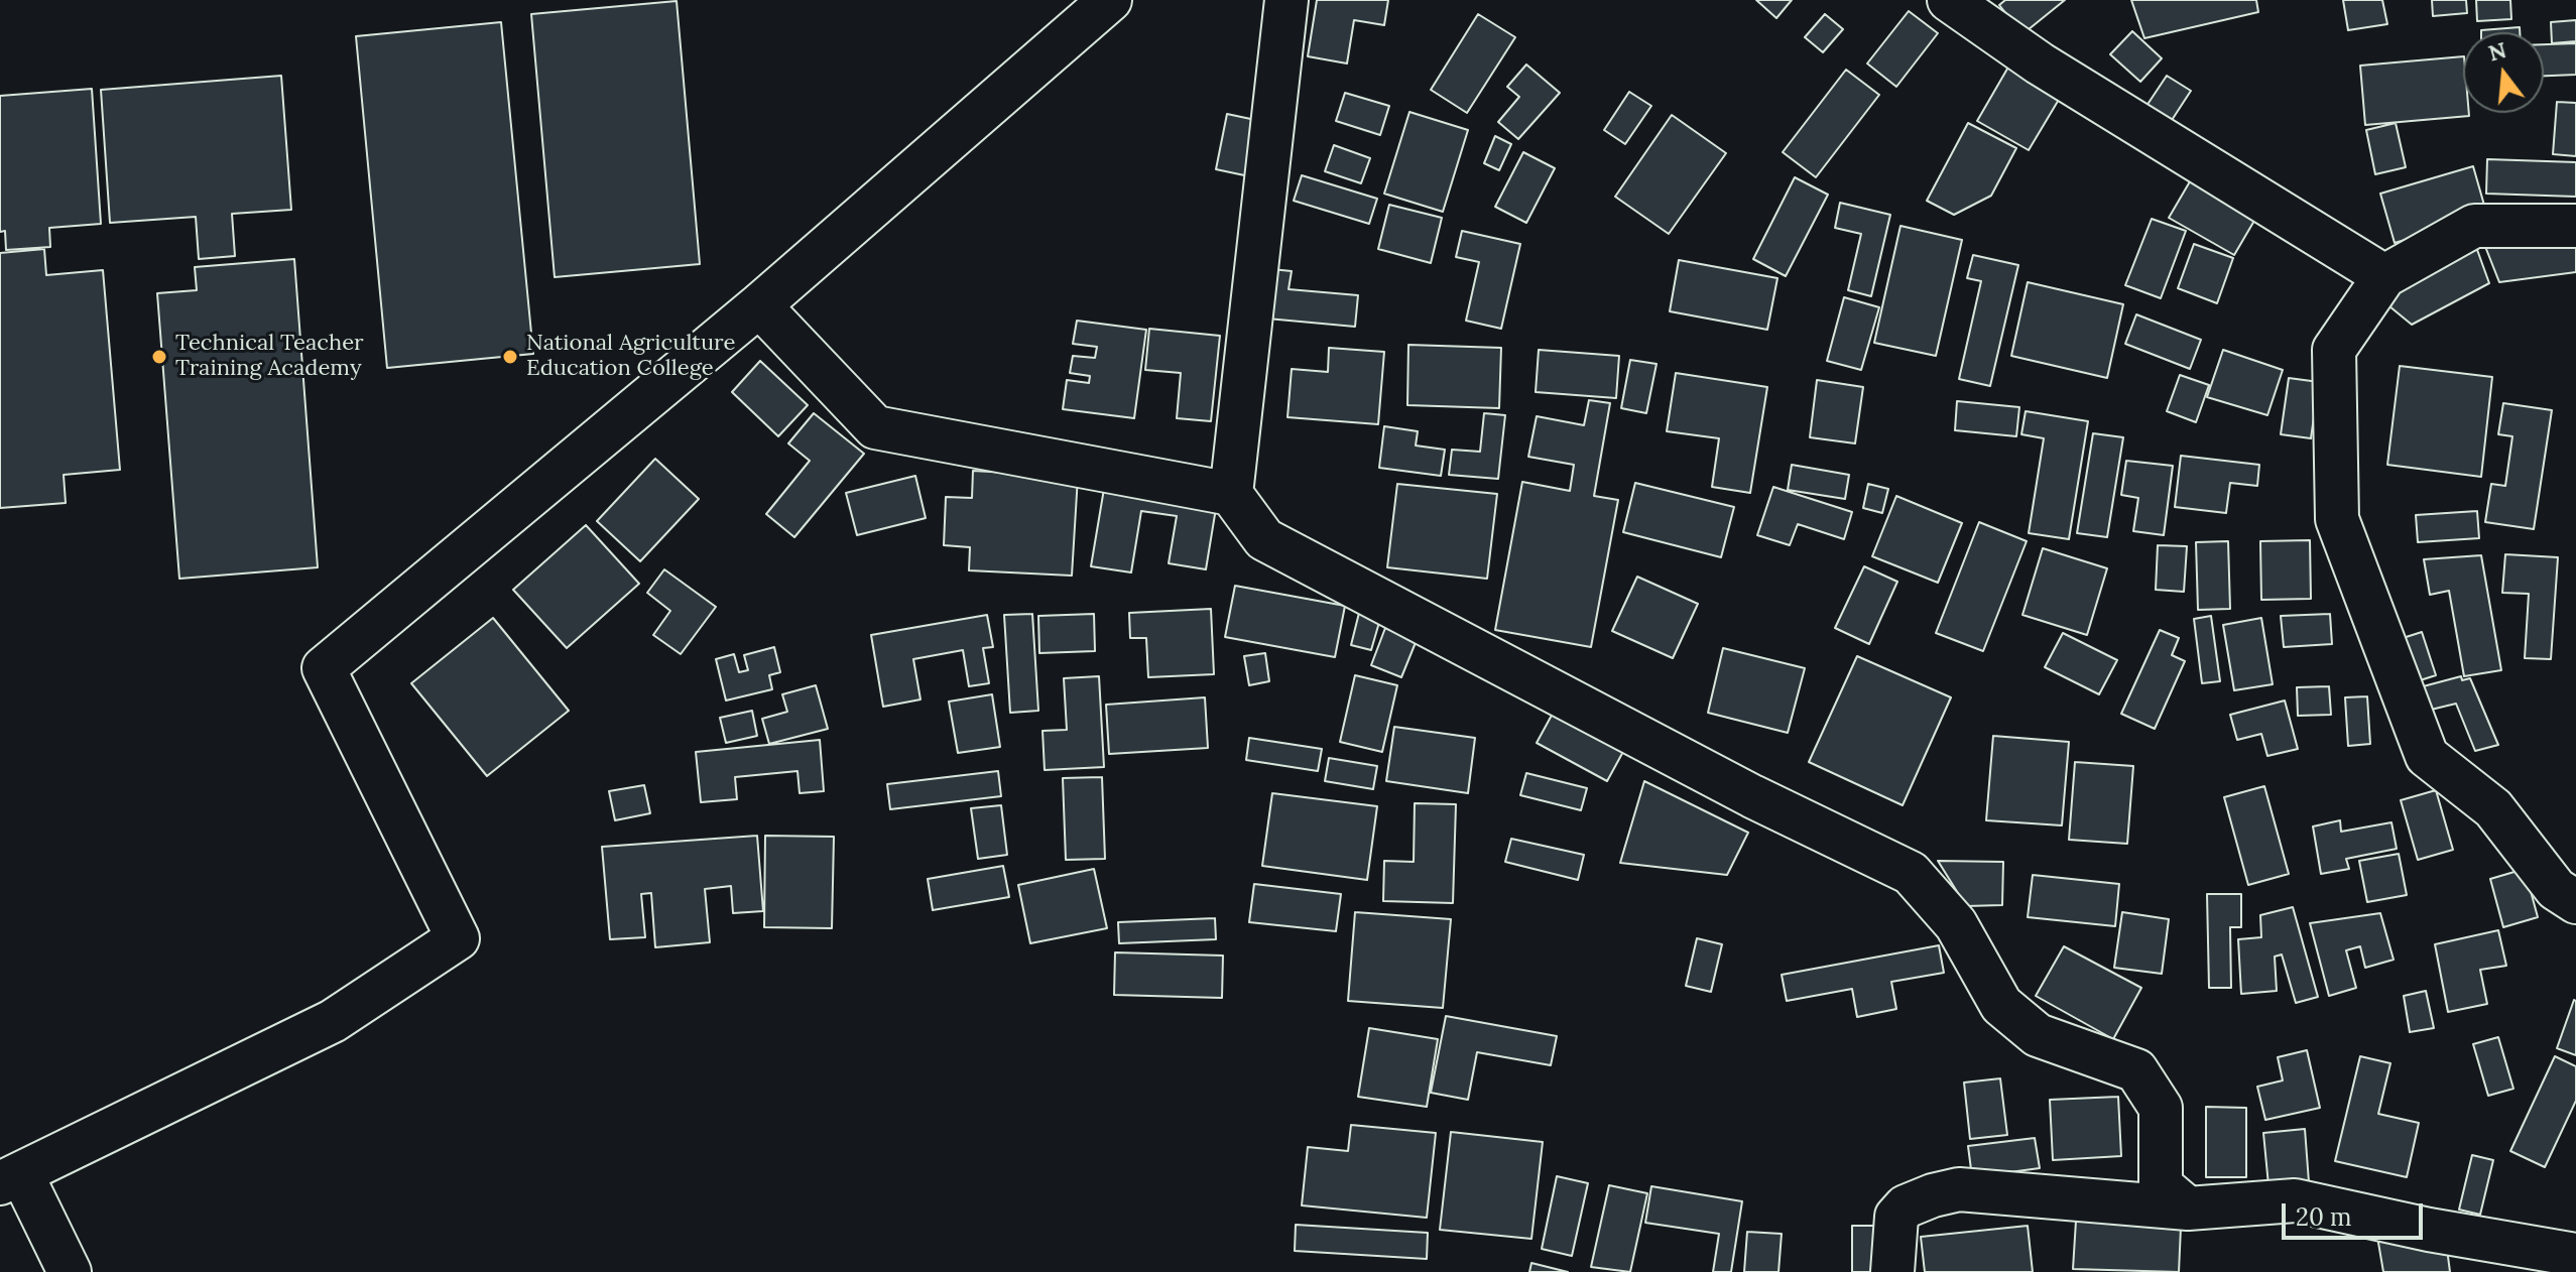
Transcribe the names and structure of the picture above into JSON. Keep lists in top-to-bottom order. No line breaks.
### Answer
{"places":["Technical Teacher Training Academy","National Agriculture Education College"],"scale_bar":"20 m","north":"top"}
